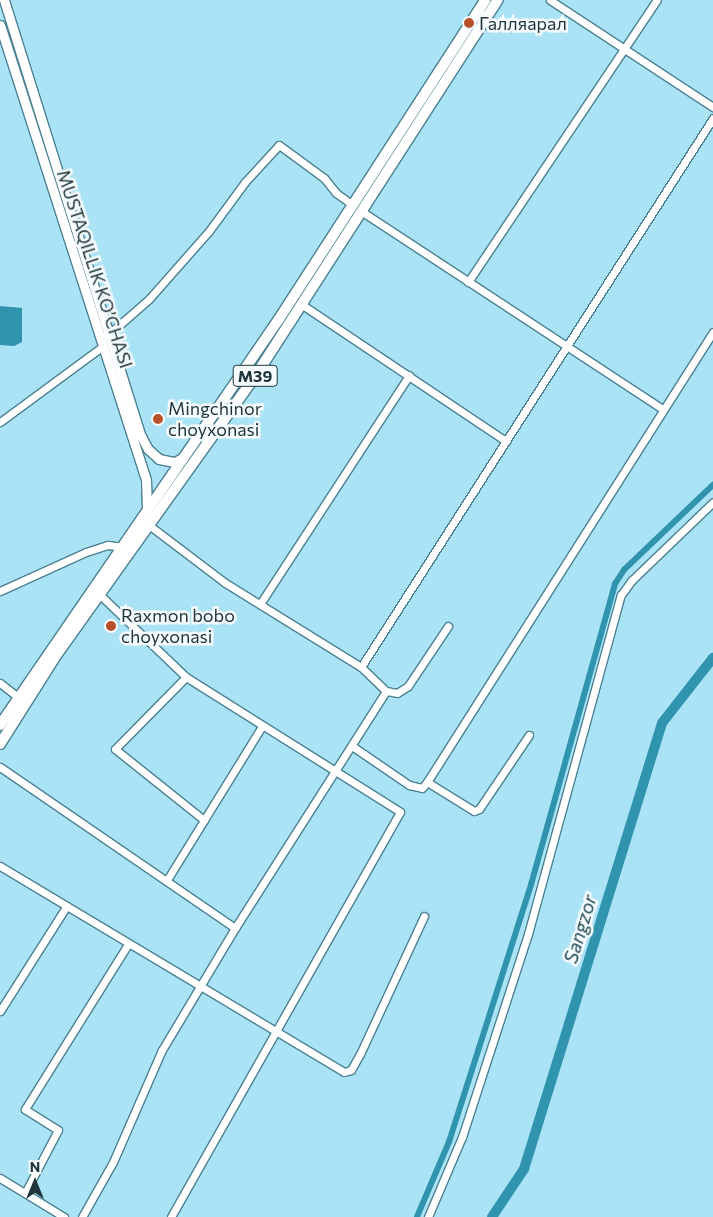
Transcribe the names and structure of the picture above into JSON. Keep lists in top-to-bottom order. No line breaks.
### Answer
{"streets":{"highway":["M39"],"main road":["MUSTAQILLIK KO’CHASI"]},"crossings":[["MUSTAQILLIK KO’CHASI","M39"]],"water":["Sangzor"],"places":["Галляарал","Mingchinor choyxonasi","Raxmon bobo choyxonasi"],"north":"top"}
